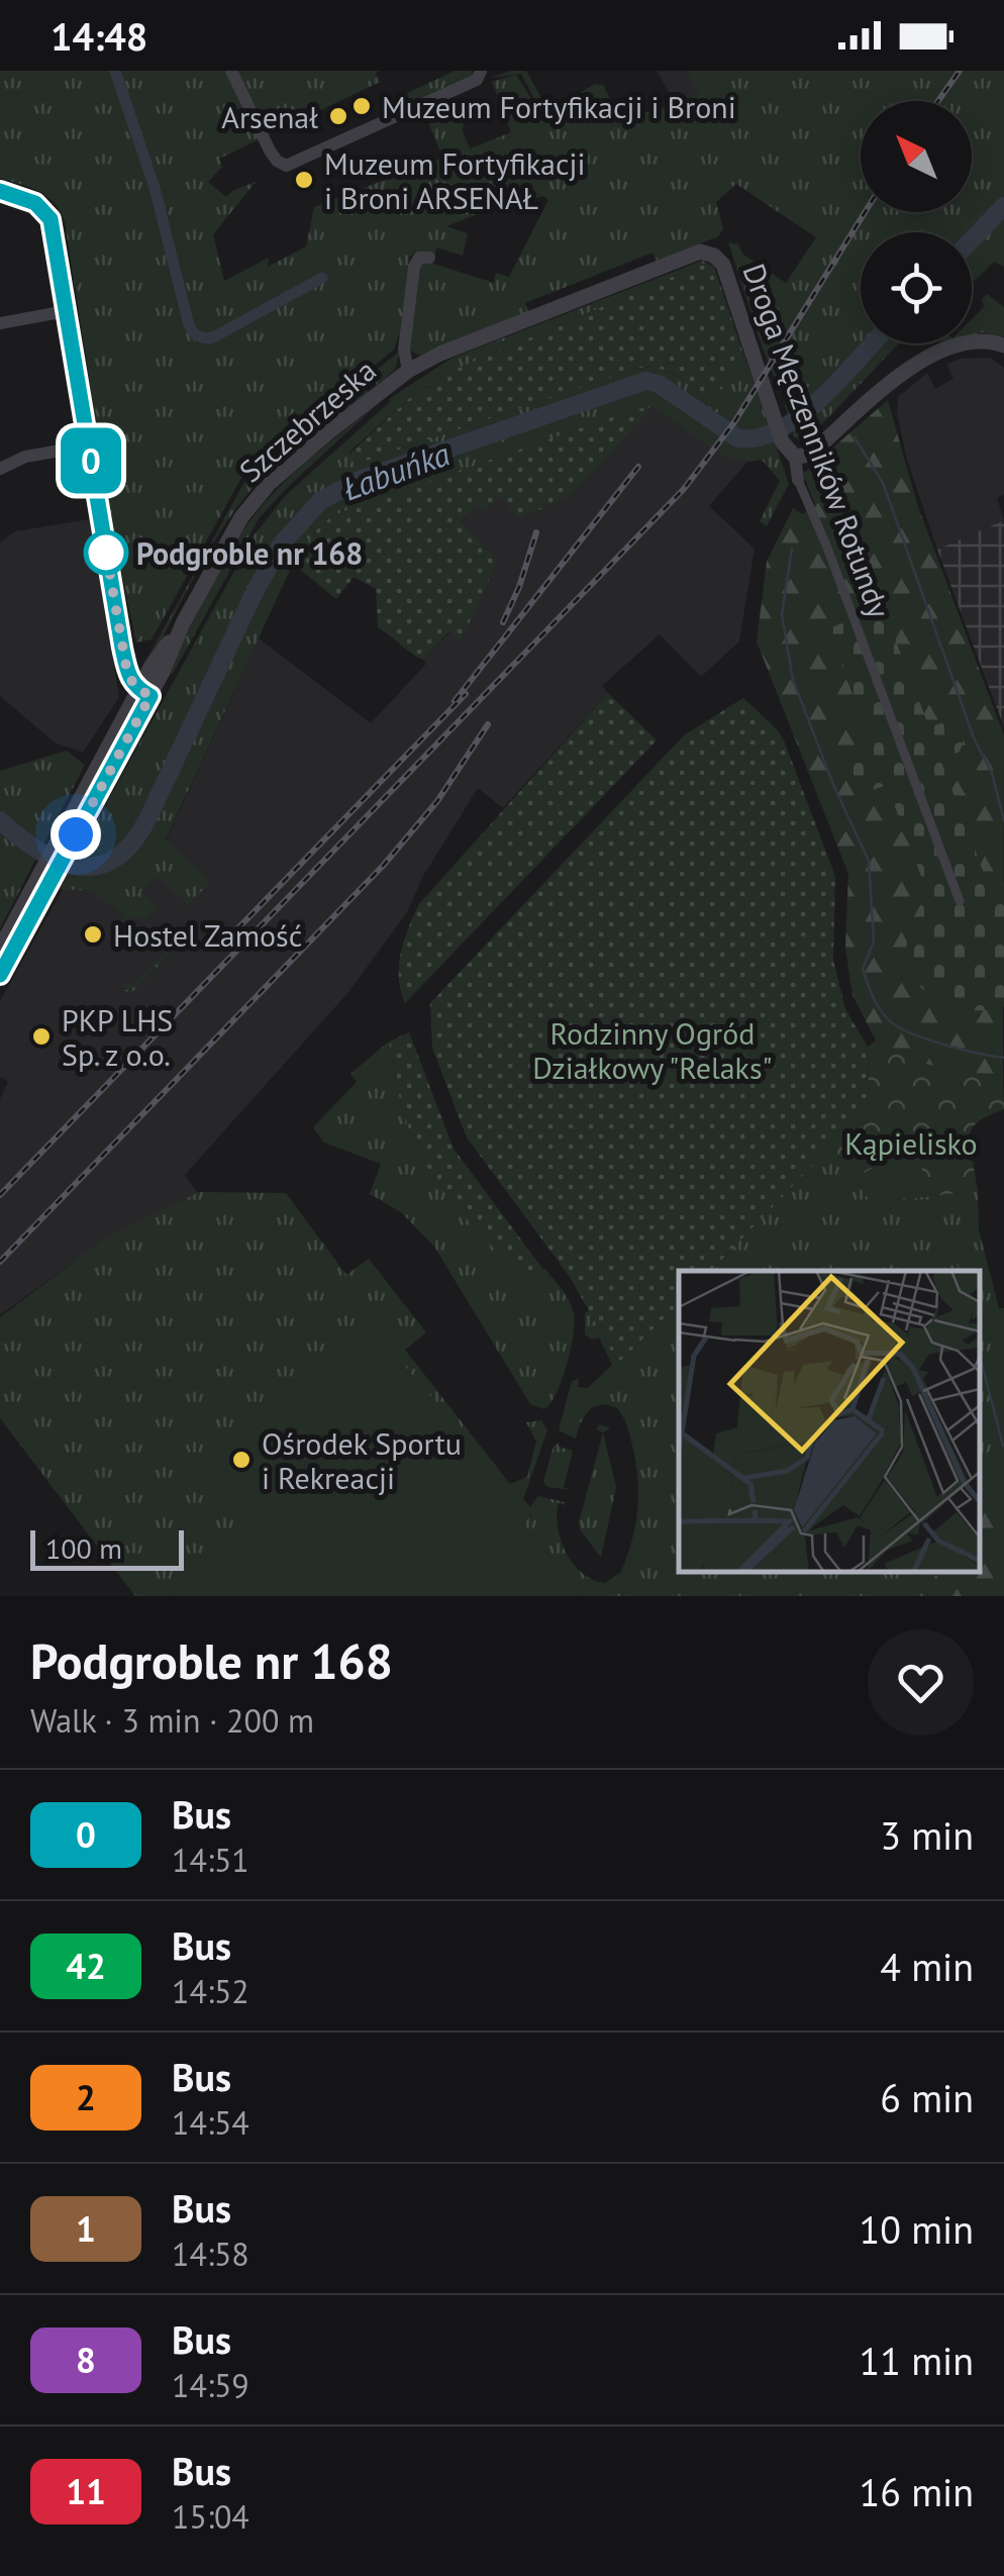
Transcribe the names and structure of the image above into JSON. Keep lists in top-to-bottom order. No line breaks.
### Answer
{"streets":{"street":["Szczebrzeska","Droga Męczenników Rotundy"]},"crossings":[["Szczebrzeska","Droga Męczenników Rotundy"]],"water":["Łabuńka"],"parks":["Rodzinny Ogród Działkowy \"Relaks\"","Kąpielisko"],"places":["Muzeum Fortyfikacji i Broni","Arsenał","Muzeum Fortyfikacji i Broni ARSENAŁ","Podgroble nr 168","Hostel Zamość","PKP LHS Sp. z o.o.","Ośrodek Sportu i Rekreacji"],"lines":["bus line 0"],"scale_bar":"100 m","north":"top left","page":{"status":"14:48","on_map":"0","scale":"100 m","heading":["Podgroble nr 168","Walk · 3 min · 200 m"],"list":[{"mark":"0","name":"Bus","note":"14:51","value":"3 min"},{"mark":"42","name":"Bus","note":"14:52","value":"4 min"},{"mark":"2","name":"Bus","note":"14:54","value":"6 min"},{"mark":"1","name":"Bus","note":"14:58","value":"10 min"},{"mark":"8","name":"Bus","note":"14:59","value":"11 min"},{"mark":"11","name":"Bus","note":"15:04","value":"16 min"}]}}
